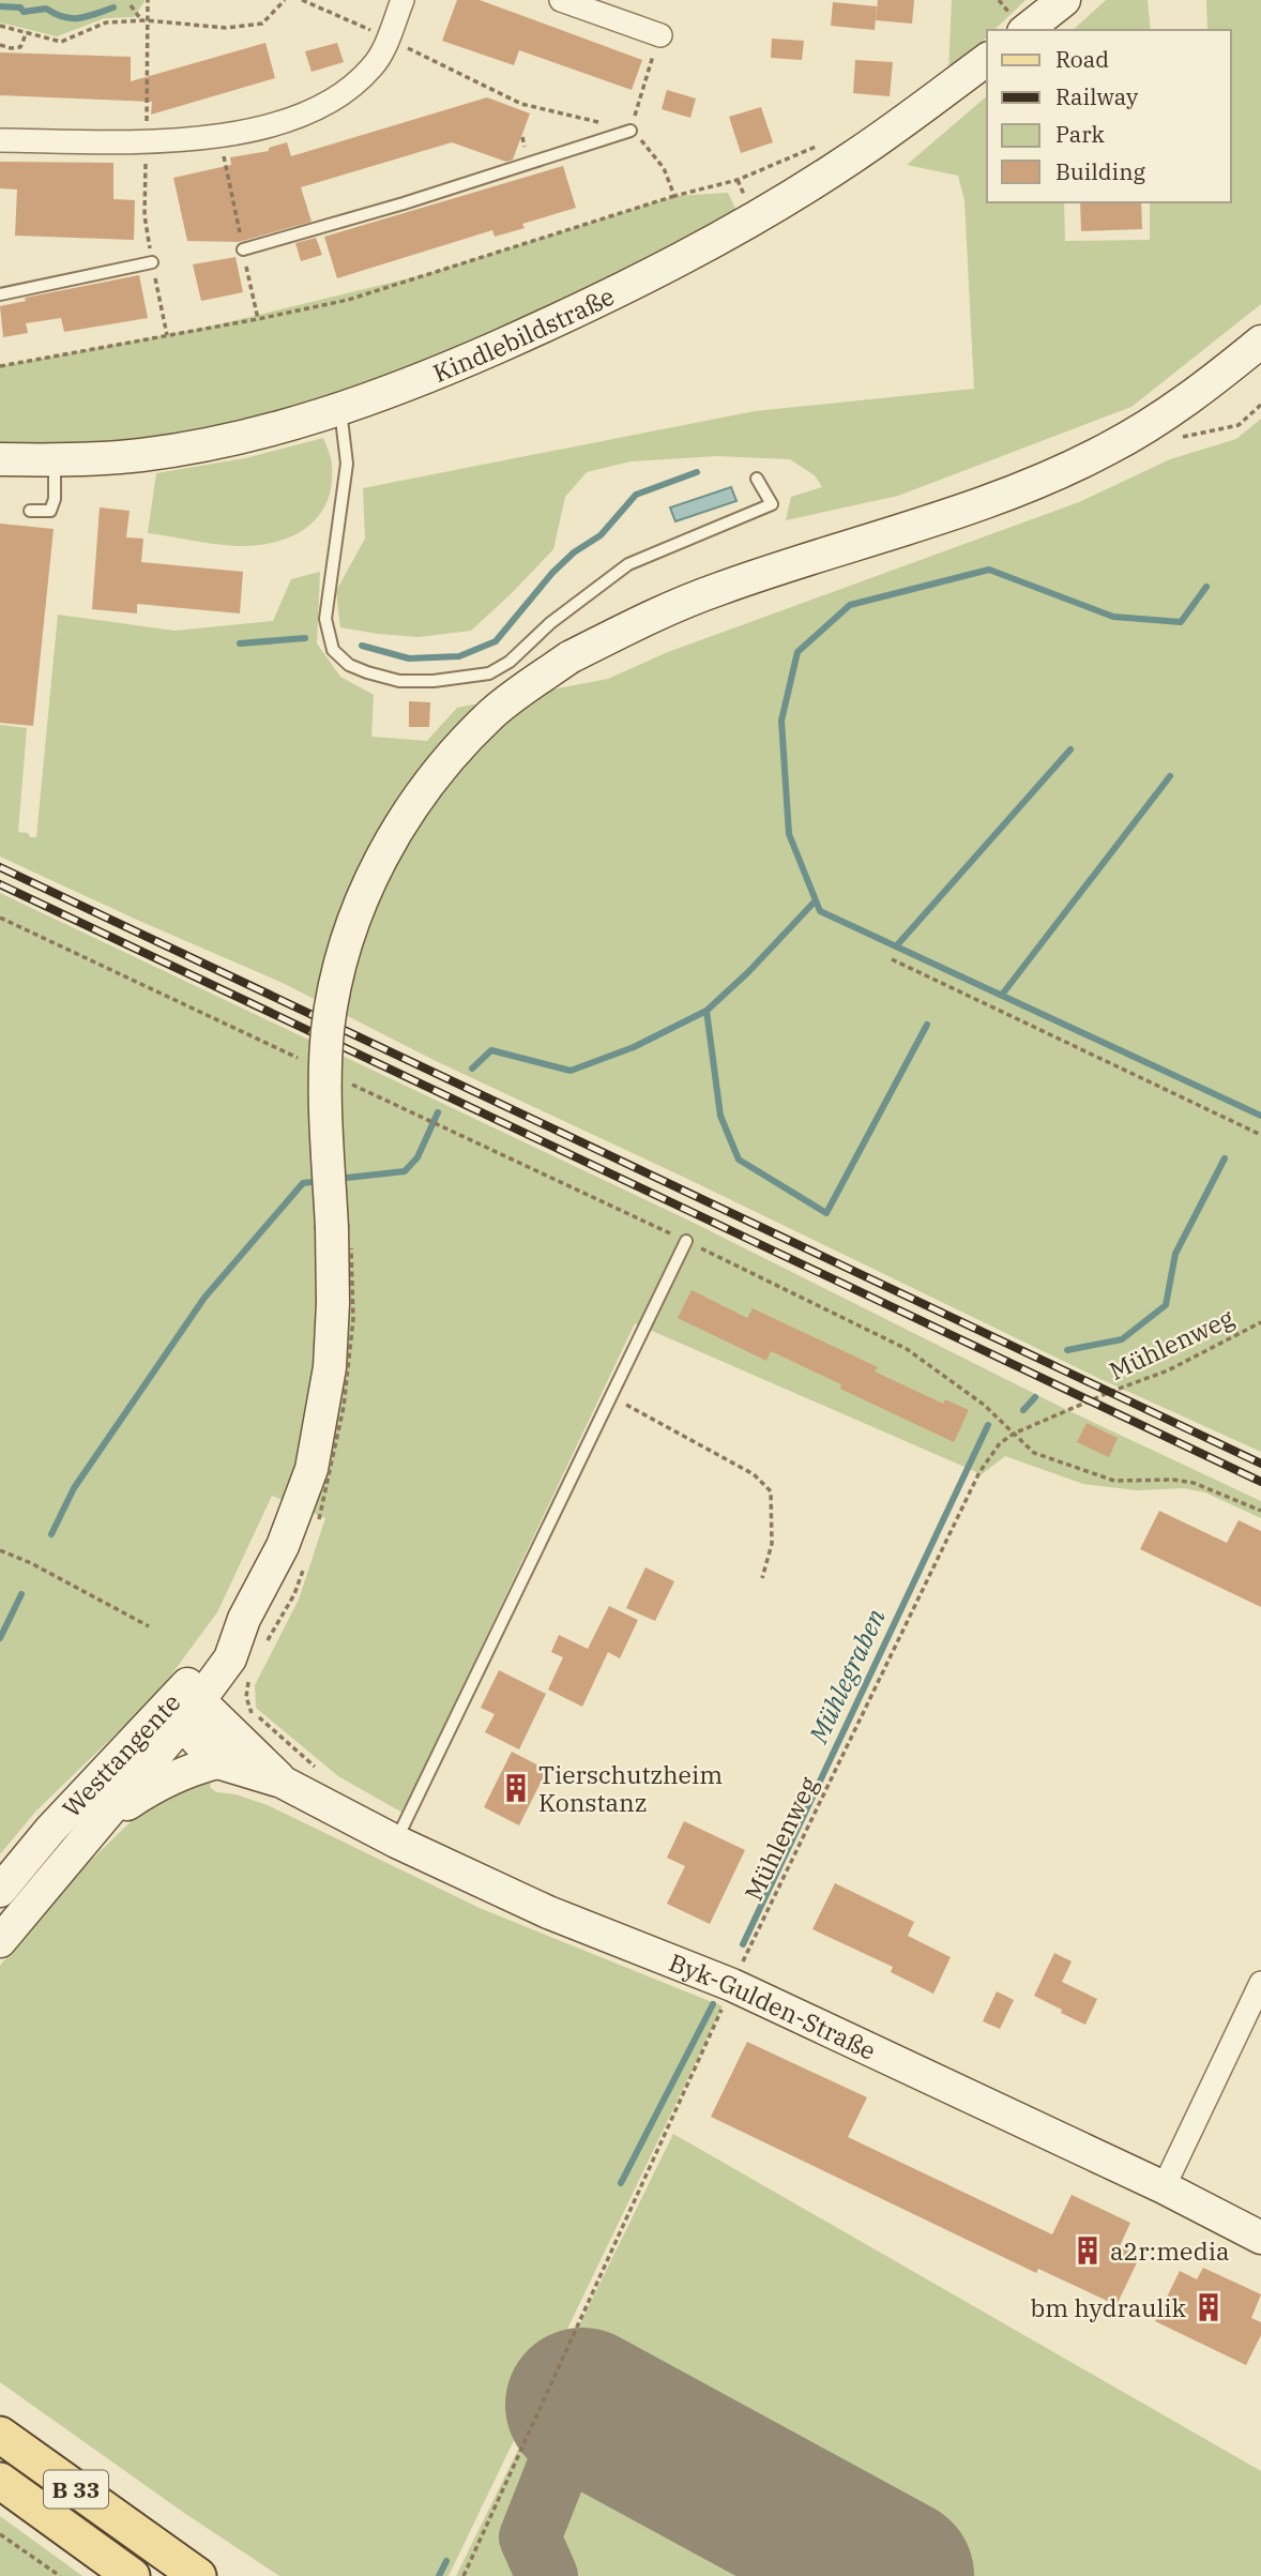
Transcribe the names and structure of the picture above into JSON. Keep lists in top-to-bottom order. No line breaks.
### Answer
{"streets":{"main road":["Kindlebildstraße","Westtangente","Byk-Gulden-Straße","B 33"],"path":["Mühlenweg"]},"crossings":[["Mühlenweg","Byk-Gulden-Straße"],["Westtangente","Byk-Gulden-Straße"]],"water":["Mühlegraben"],"places":{"building":["Tierschutzheim Konstanz","a2r:media","bm hydraulik"]},"legend":["Road","Railway","Park","Building"]}
